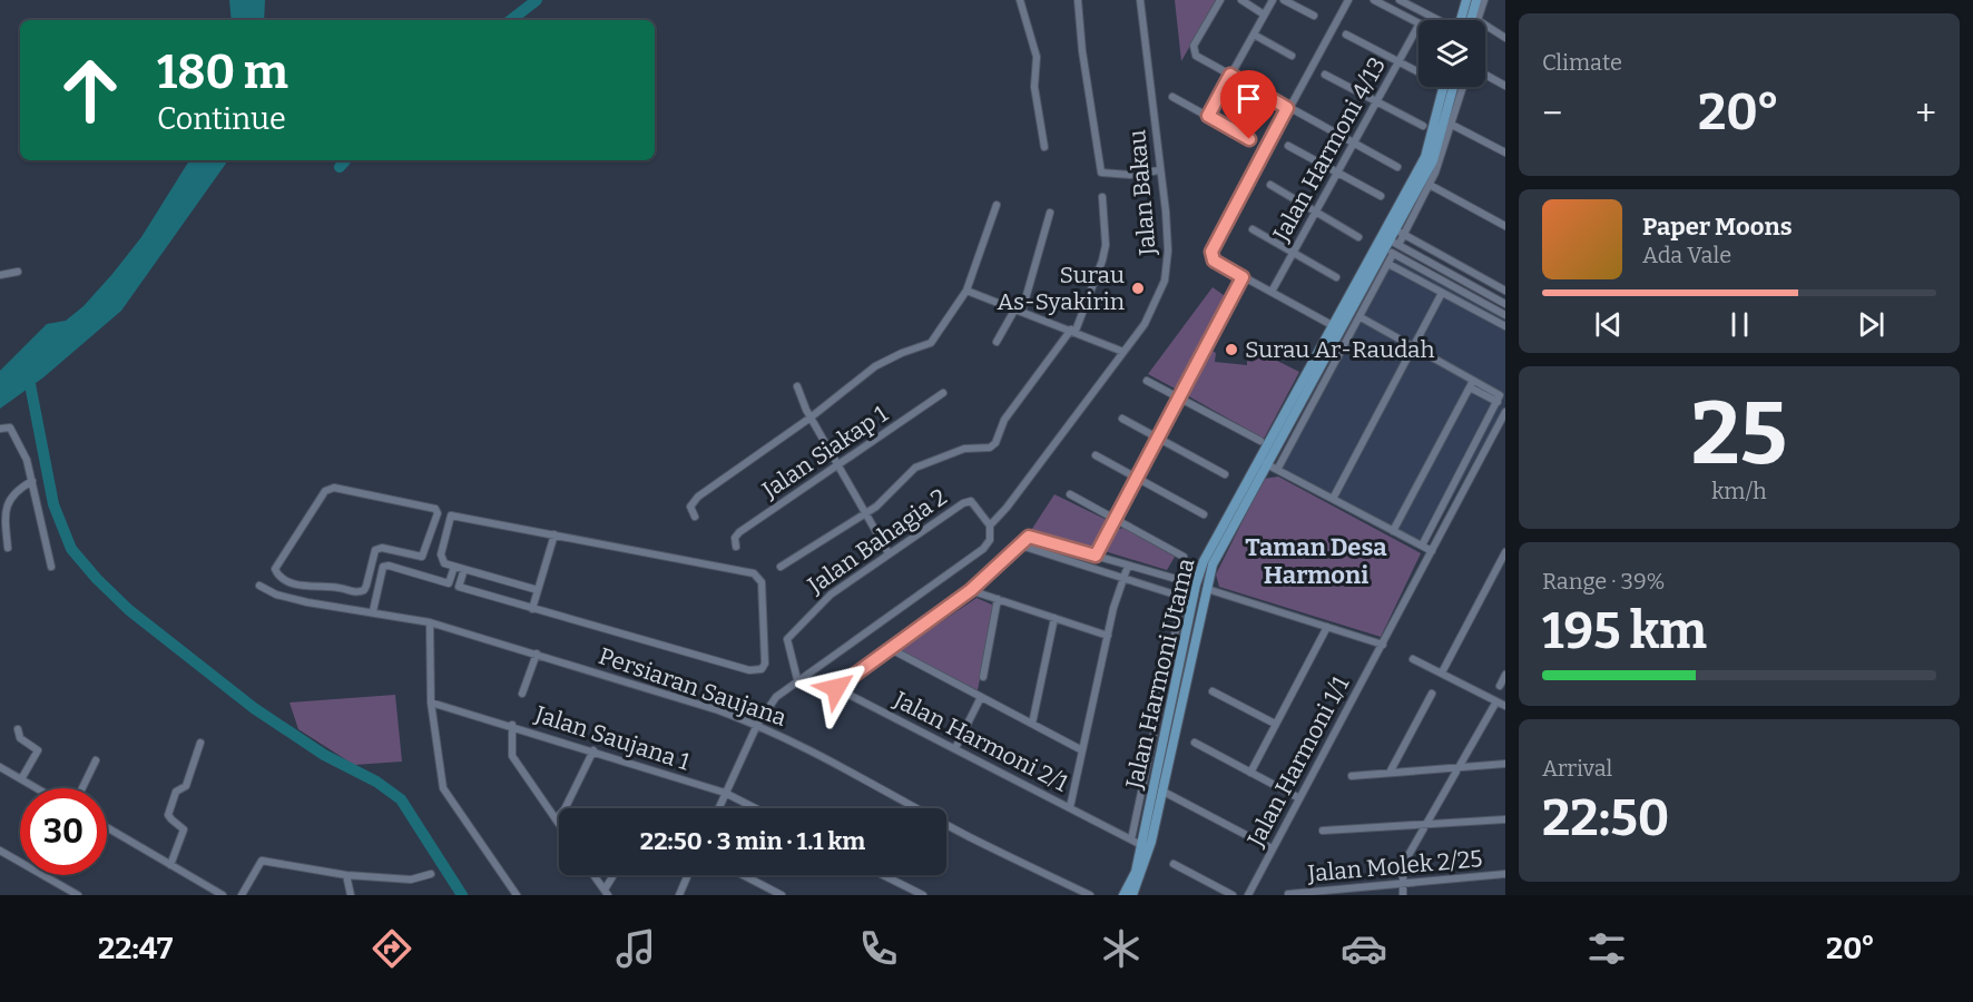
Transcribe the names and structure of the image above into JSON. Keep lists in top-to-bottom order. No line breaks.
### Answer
{"streets":{"main road":["Jalan Harmoni Utama"],"street":["Jalan Harmoni 4/13","Jalan Bakau","Jalan Siakap 1","Jalan Bahagia 2","Persiaran Saujana","Jalan Saujana 1","Jalan Harmoni 2/1","Jalan Harmoni 1/1","Jalan Molek 2/25"]},"crossings":[["Jalan Bakau","Jalan Bahagia 2"],["Jalan Bakau","Persiaran Saujana"],["Jalan Bakau","Jalan Saujana 1"],["Jalan Harmoni Utama","Jalan Harmoni 2/1"]],"districts":["Taman Desa Harmoni"],"places":["Surau As-Syakirin","Surau Ar-Raudah"],"page":{"tile":["Climate",["25","km/h"],["Range · 39%","195 km"],["Arrival","22:50"]],"turn":["180 m","Continue"],"heat":["−","20°","+"],"song":["Paper Moons","Ada Vale"],"limit":"30","trip":"22:50 · 3 min · 1.1 km","tabs":["22:47","20°"]}}
